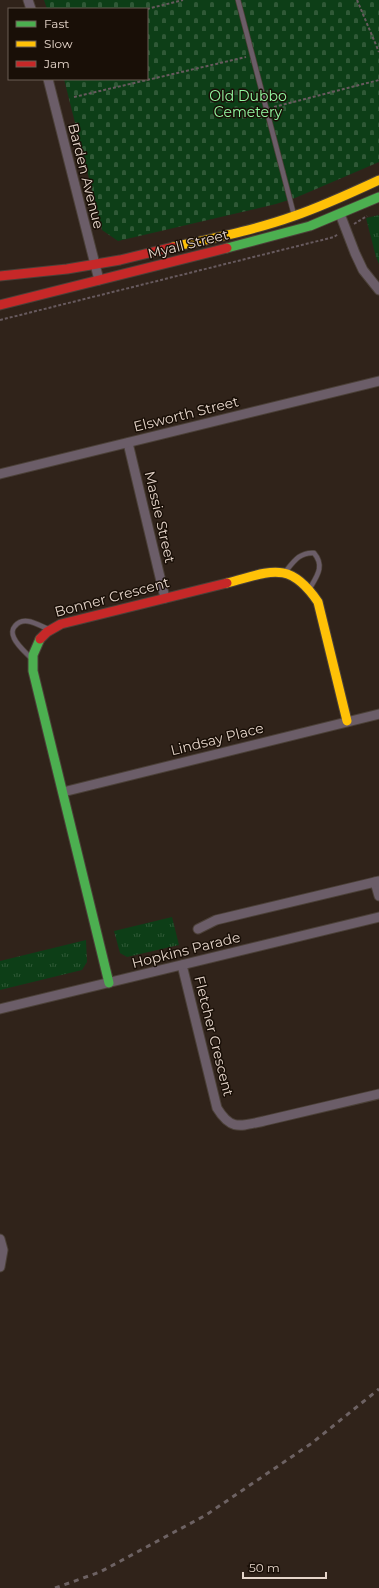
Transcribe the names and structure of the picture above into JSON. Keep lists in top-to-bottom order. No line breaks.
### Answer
{"streets":{"street":["Barden Avenue","Myall Street","Elsworth Street","Massie Street","Bonner Crescent","Lindsay Place","Hopkins Parade","Fletcher Crescent"]},"crossings":[["Barden Avenue","Myall Street"],["Elsworth Street","Massie Street"],["Massie Street","Bonner Crescent"],["Bonner Crescent","Lindsay Place"],["Bonner Crescent","Hopkins Parade"],["Hopkins Parade","Fletcher Crescent"]],"parks":["Old Dubbo Cemetery"],"legend":["Fast","Slow","Jam"],"scale_bar":"50 m"}
